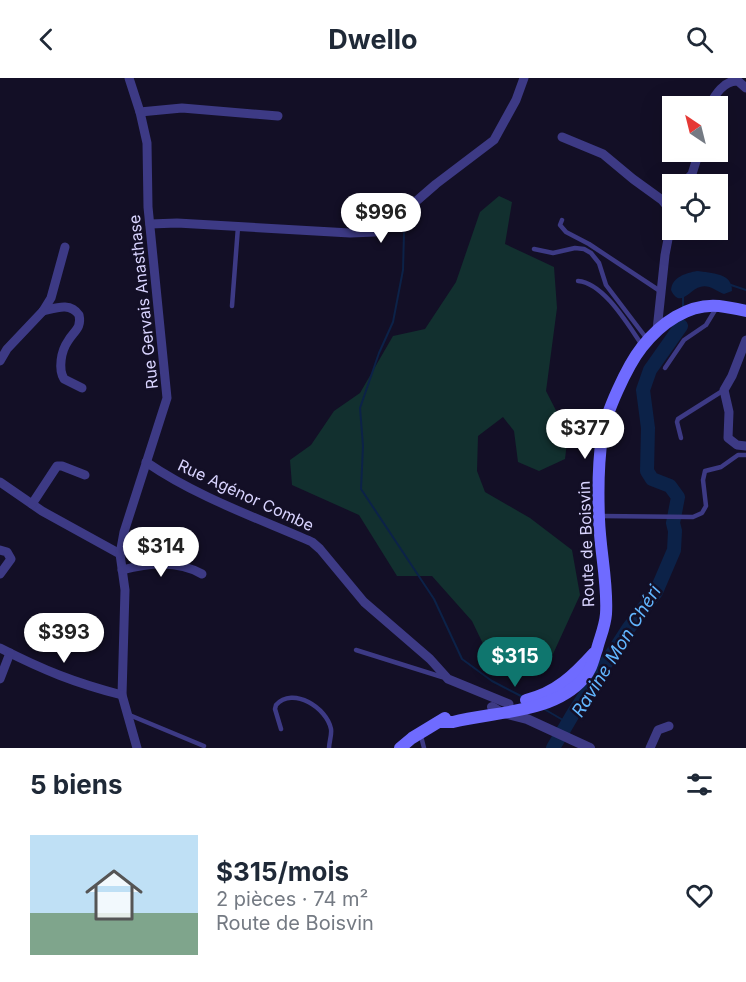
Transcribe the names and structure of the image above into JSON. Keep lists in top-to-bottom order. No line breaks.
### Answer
{"streets":{"main road":["Route de Boisvin"],"street":["Rue Gervais Anasthase","Rue Agénor Combe"]},"crossings":[["Rue Gervais Anasthase","Rue Agénor Combe"],["Rue Agénor Combe","Route de Boisvin"]],"water":["Ravine Mon Chéri"],"north":"top left","page":{"header":"Dwello","price":["$996","$377","$314","$393","$315"],"heading":"5 biens","list":[{"name":"$315/mois","note":"2 pièces · 74 m² · Route de Boisvin"}]}}
